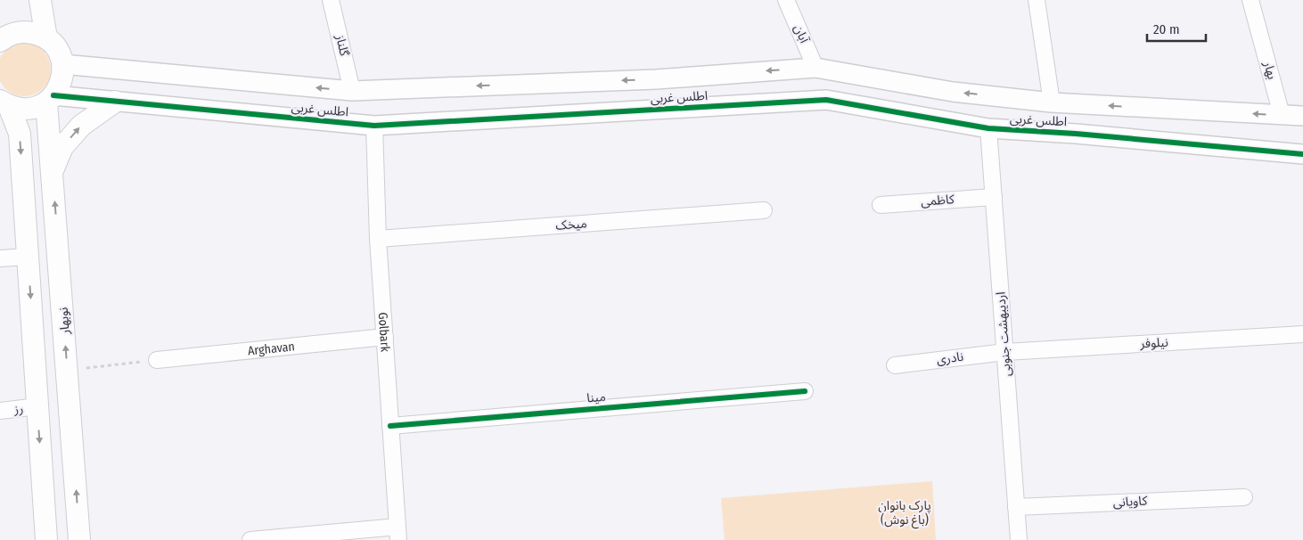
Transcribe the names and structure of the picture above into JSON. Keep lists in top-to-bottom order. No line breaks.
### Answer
{"streets":{"main road":["نوبهار"],"street":["آبان","گلناز","بهار","اطلس غربی","کاظمی","میخک","Golbark","اردیبهشت جنوبی","نیلوفر","Arghavan","نادری","مینا","رز","کاویانی"]},"crossings":[["آبان","اطلس غربی"],["گلناز","اطلس غربی"],["بهار","اطلس غربی"],["اطلس غربی","نوبهار"],["اطلس غربی","Golbark"],["اطلس غربی","اردیبهشت جنوبی"],["کاظمی","اردیبهشت جنوبی"],["میخک","Golbark"],["Golbark","Arghavan"],["Golbark","مینا"],["اردیبهشت جنوبی","نیلوفر"],["اردیبهشت جنوبی","نادری"],["اردیبهشت جنوبی","کاویانی"],["نیلوفر","نادری"]],"parks":["پارک بانوان (باغ نوش)"],"scale_bar":"20 m"}
